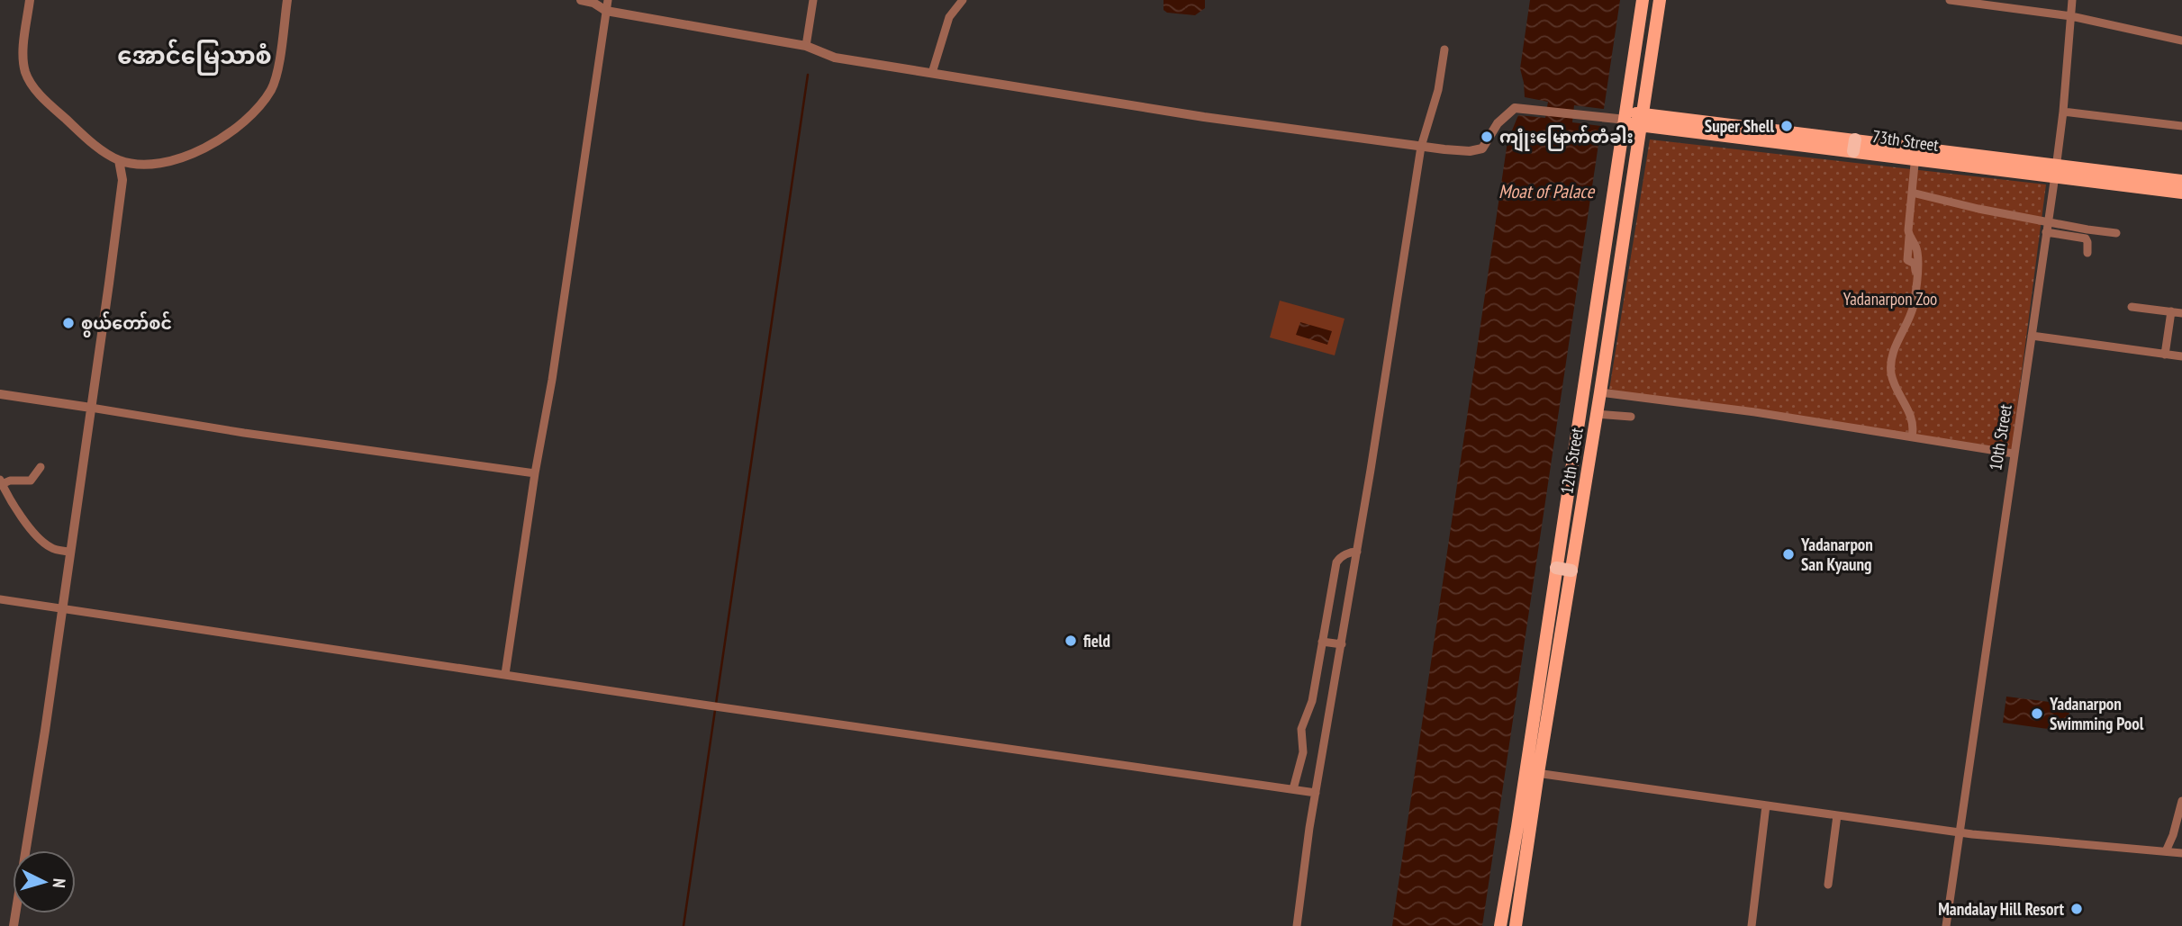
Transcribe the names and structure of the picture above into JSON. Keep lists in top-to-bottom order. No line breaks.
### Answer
{"streets":{"main road":["73th Street","12th Street"],"street":["10th Street"]},"crossings":[["73th Street","10th Street"],["73th Street","12th Street"]],"districts":["အောင်မြေသာစံ"],"water":["Moat of Palace"],"parks":["Yadanarpon Zoo"],"places":["Super Shell","ကျုံးမြောက်တံခါး","စွယ်တော်စင်","Yadanarpon San Kyaung","field","Yadanarpon Swimming Pool","Mandalay Hill Resort"],"north":"right"}
